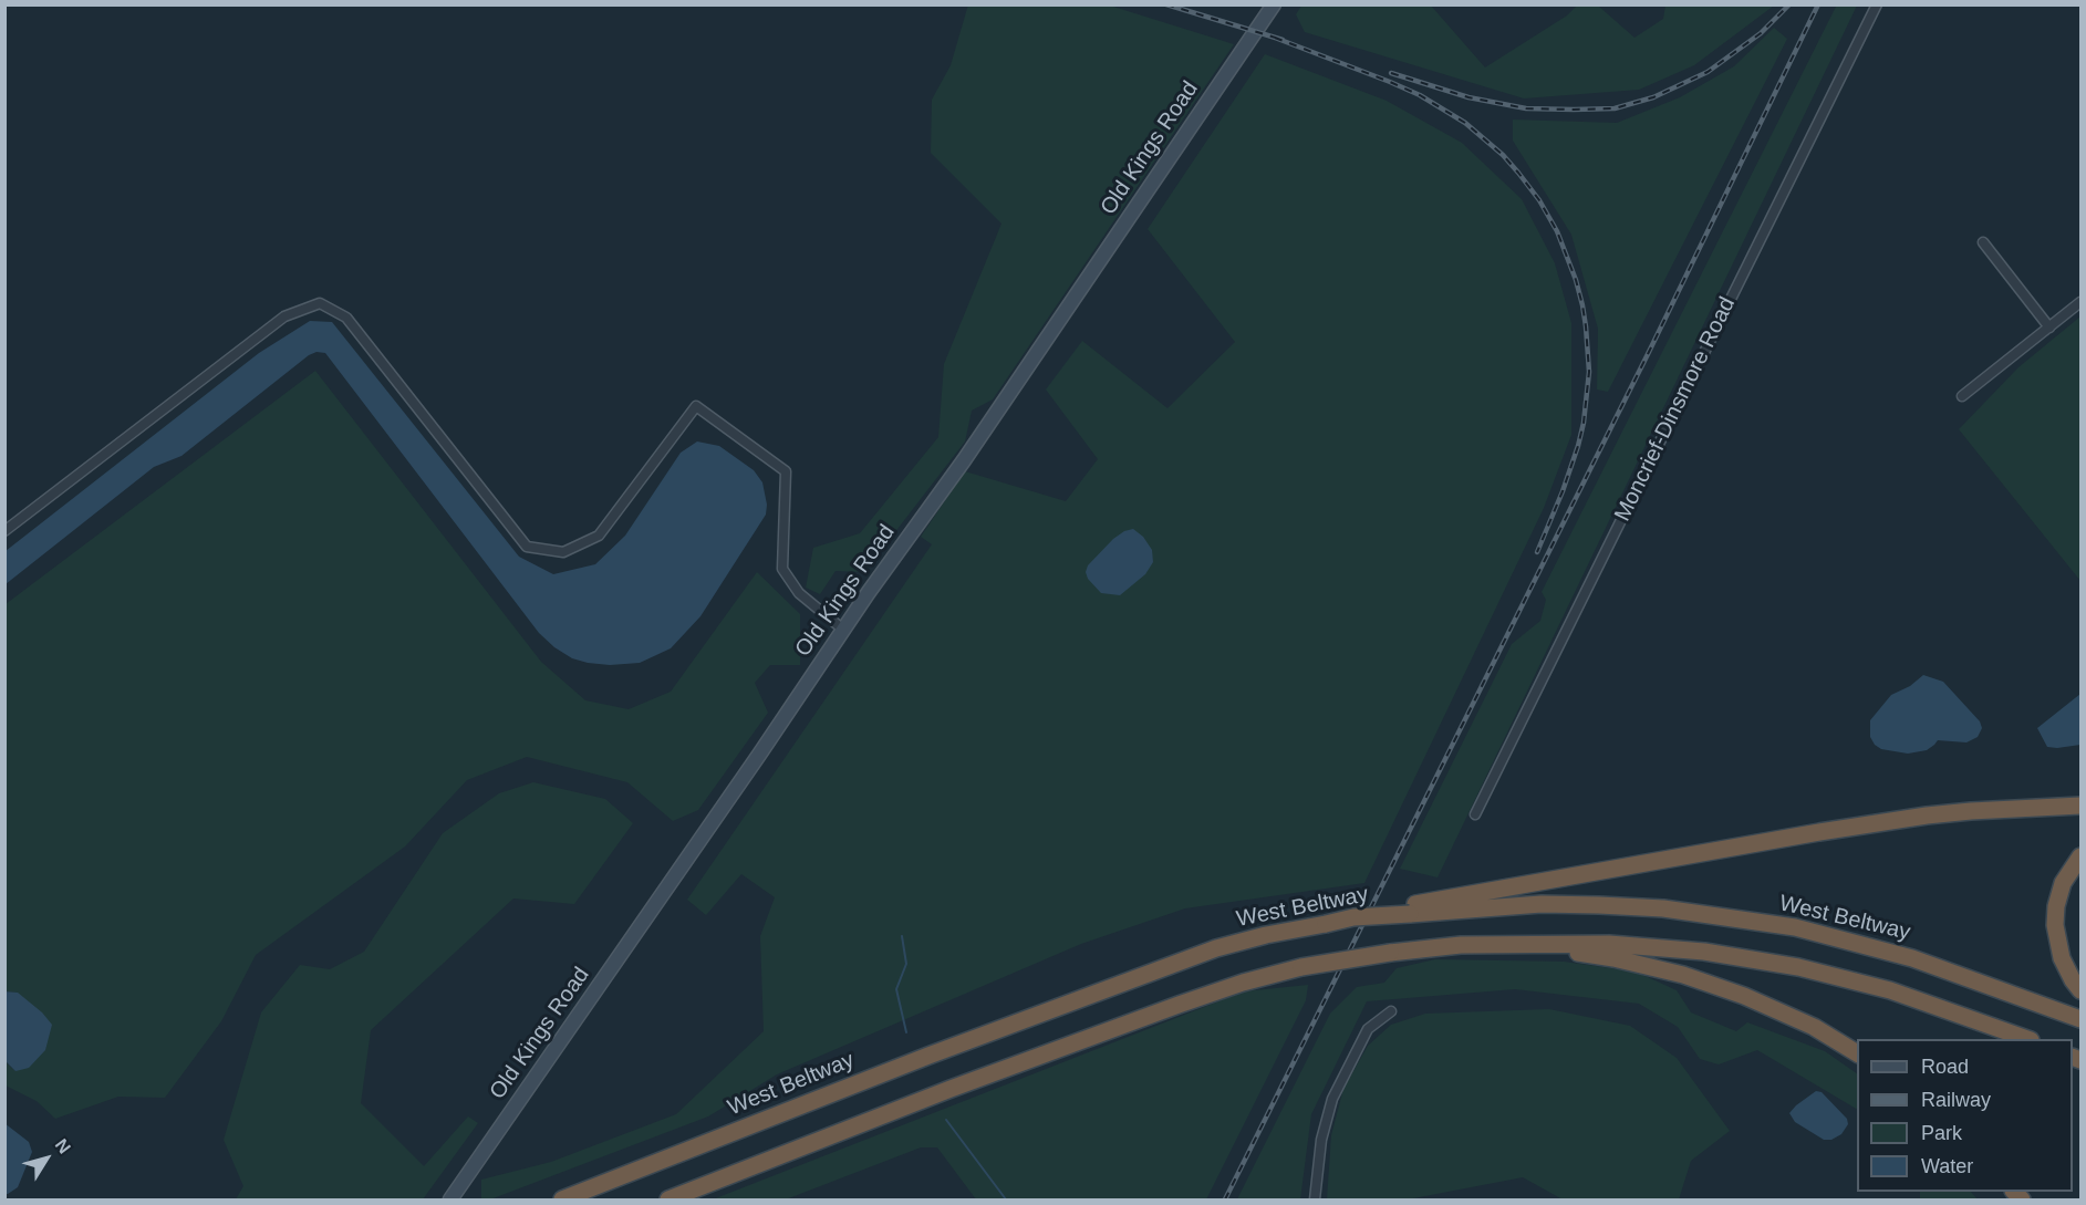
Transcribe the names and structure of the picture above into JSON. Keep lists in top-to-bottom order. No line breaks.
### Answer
{"streets":{"highway":["West Beltway"],"street":["Old Kings Road","Moncrief-Dinsmore Road"]},"legend":["Road","Railway","Park","Water"],"north":"top right"}
